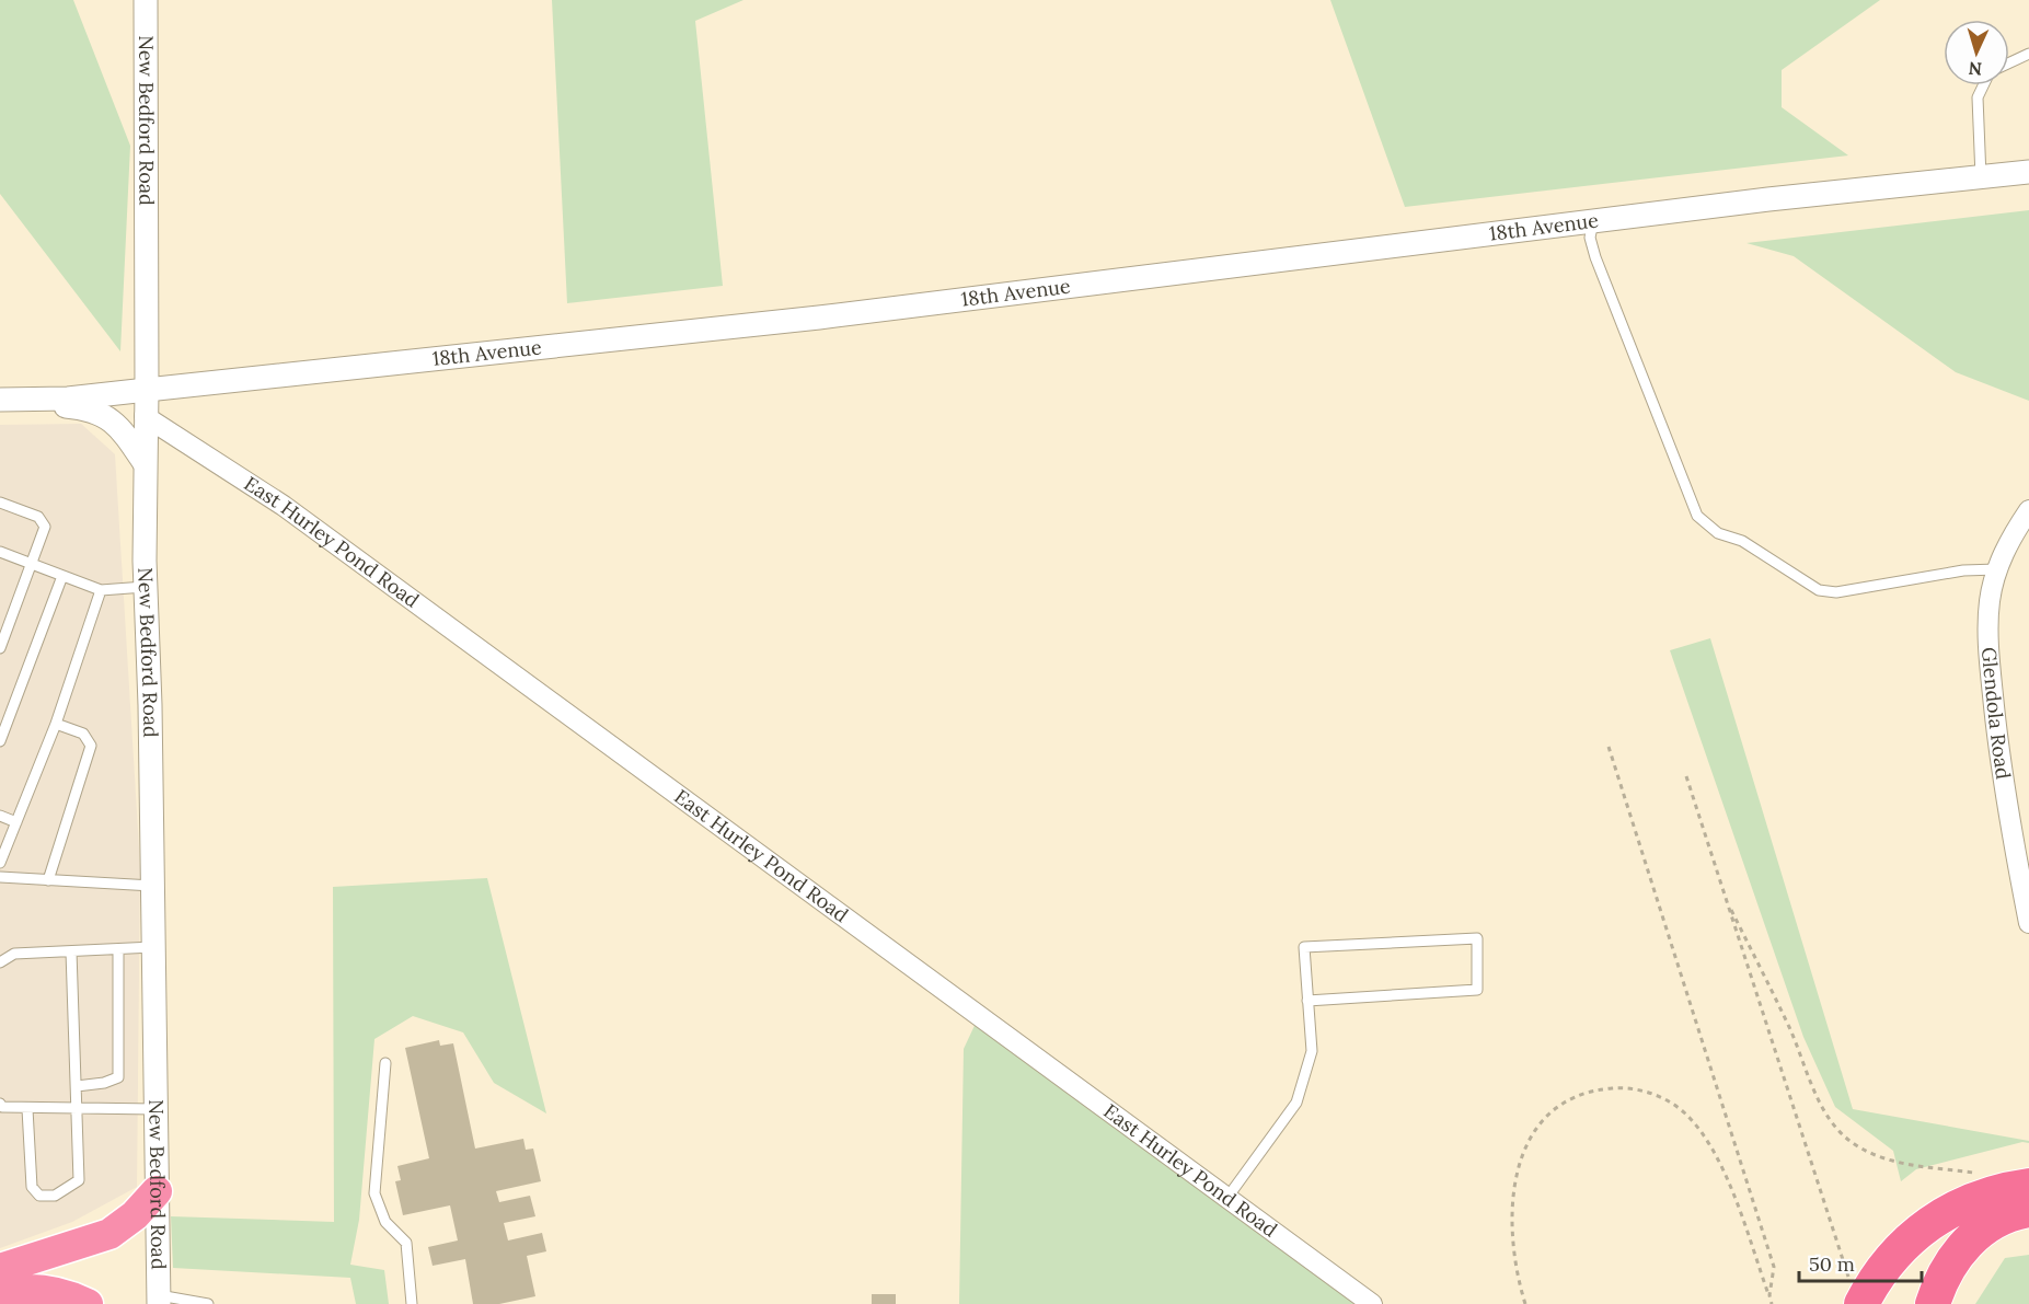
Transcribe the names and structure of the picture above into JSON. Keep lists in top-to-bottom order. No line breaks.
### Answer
{"streets":{"street":["New Bedford Road","18th Avenue","East Hurley Pond Road","Glendola Road"]},"crossings":[["New Bedford Road","18th Avenue"],["New Bedford Road","East Hurley Pond Road"]],"scale_bar":"50 m","north":"bottom"}
